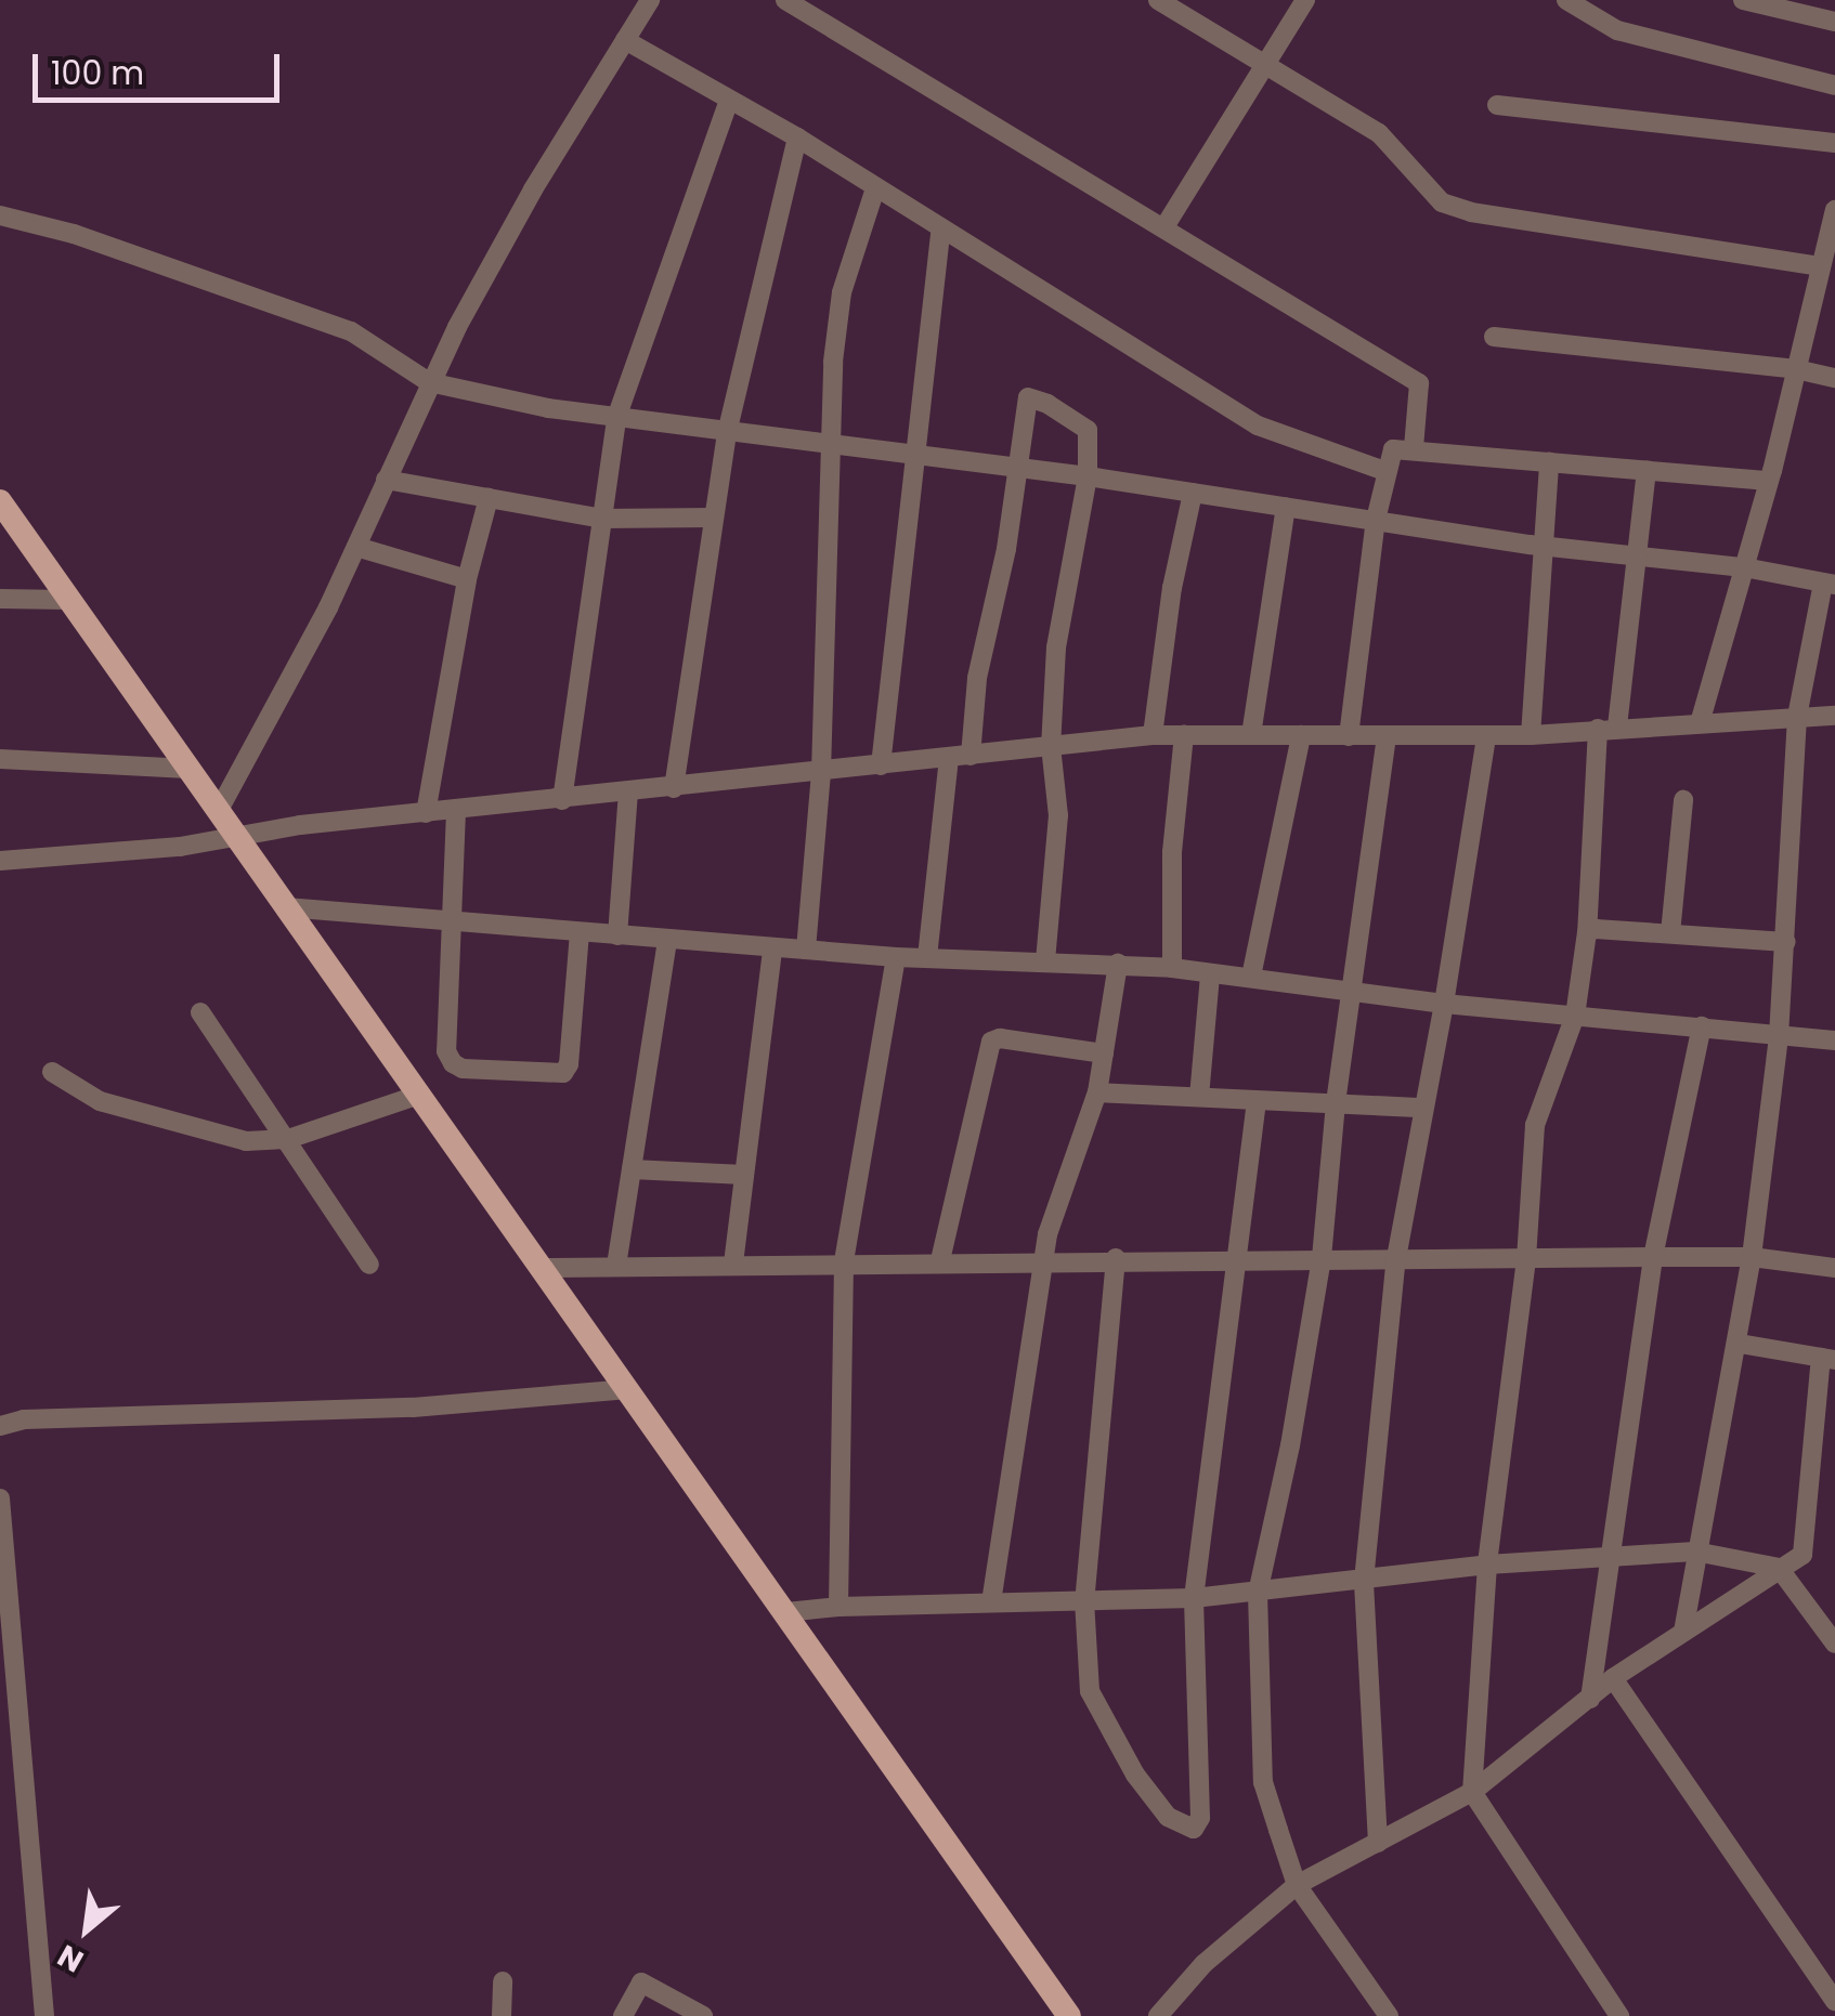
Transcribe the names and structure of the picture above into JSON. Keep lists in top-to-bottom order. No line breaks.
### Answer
{"scale_bar":"100 m","north":"bottom left"}
